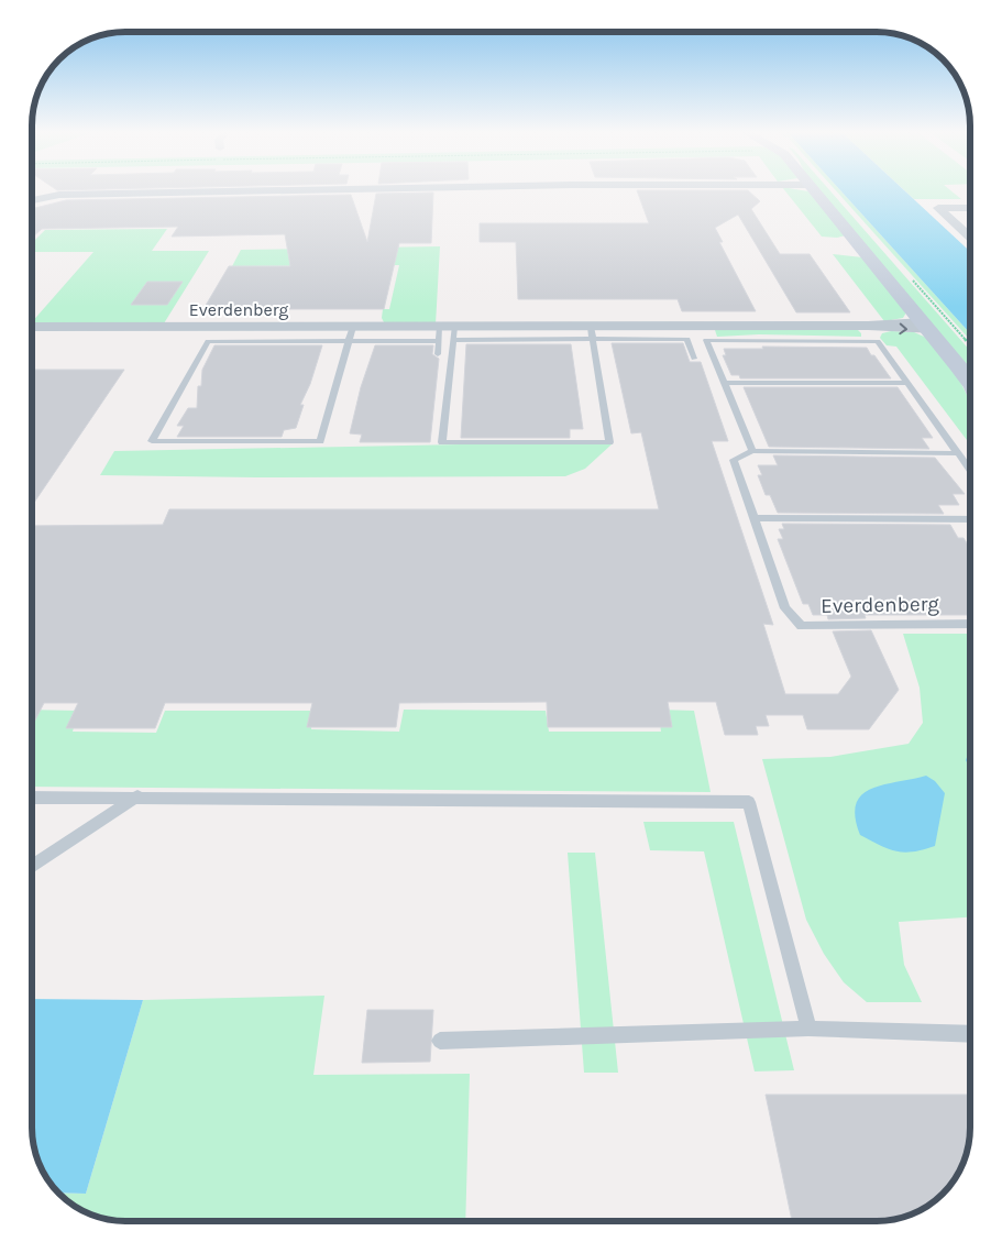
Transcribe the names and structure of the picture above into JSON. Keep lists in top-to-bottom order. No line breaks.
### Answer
{"streets":{"street":["Everdenberg"]}}
